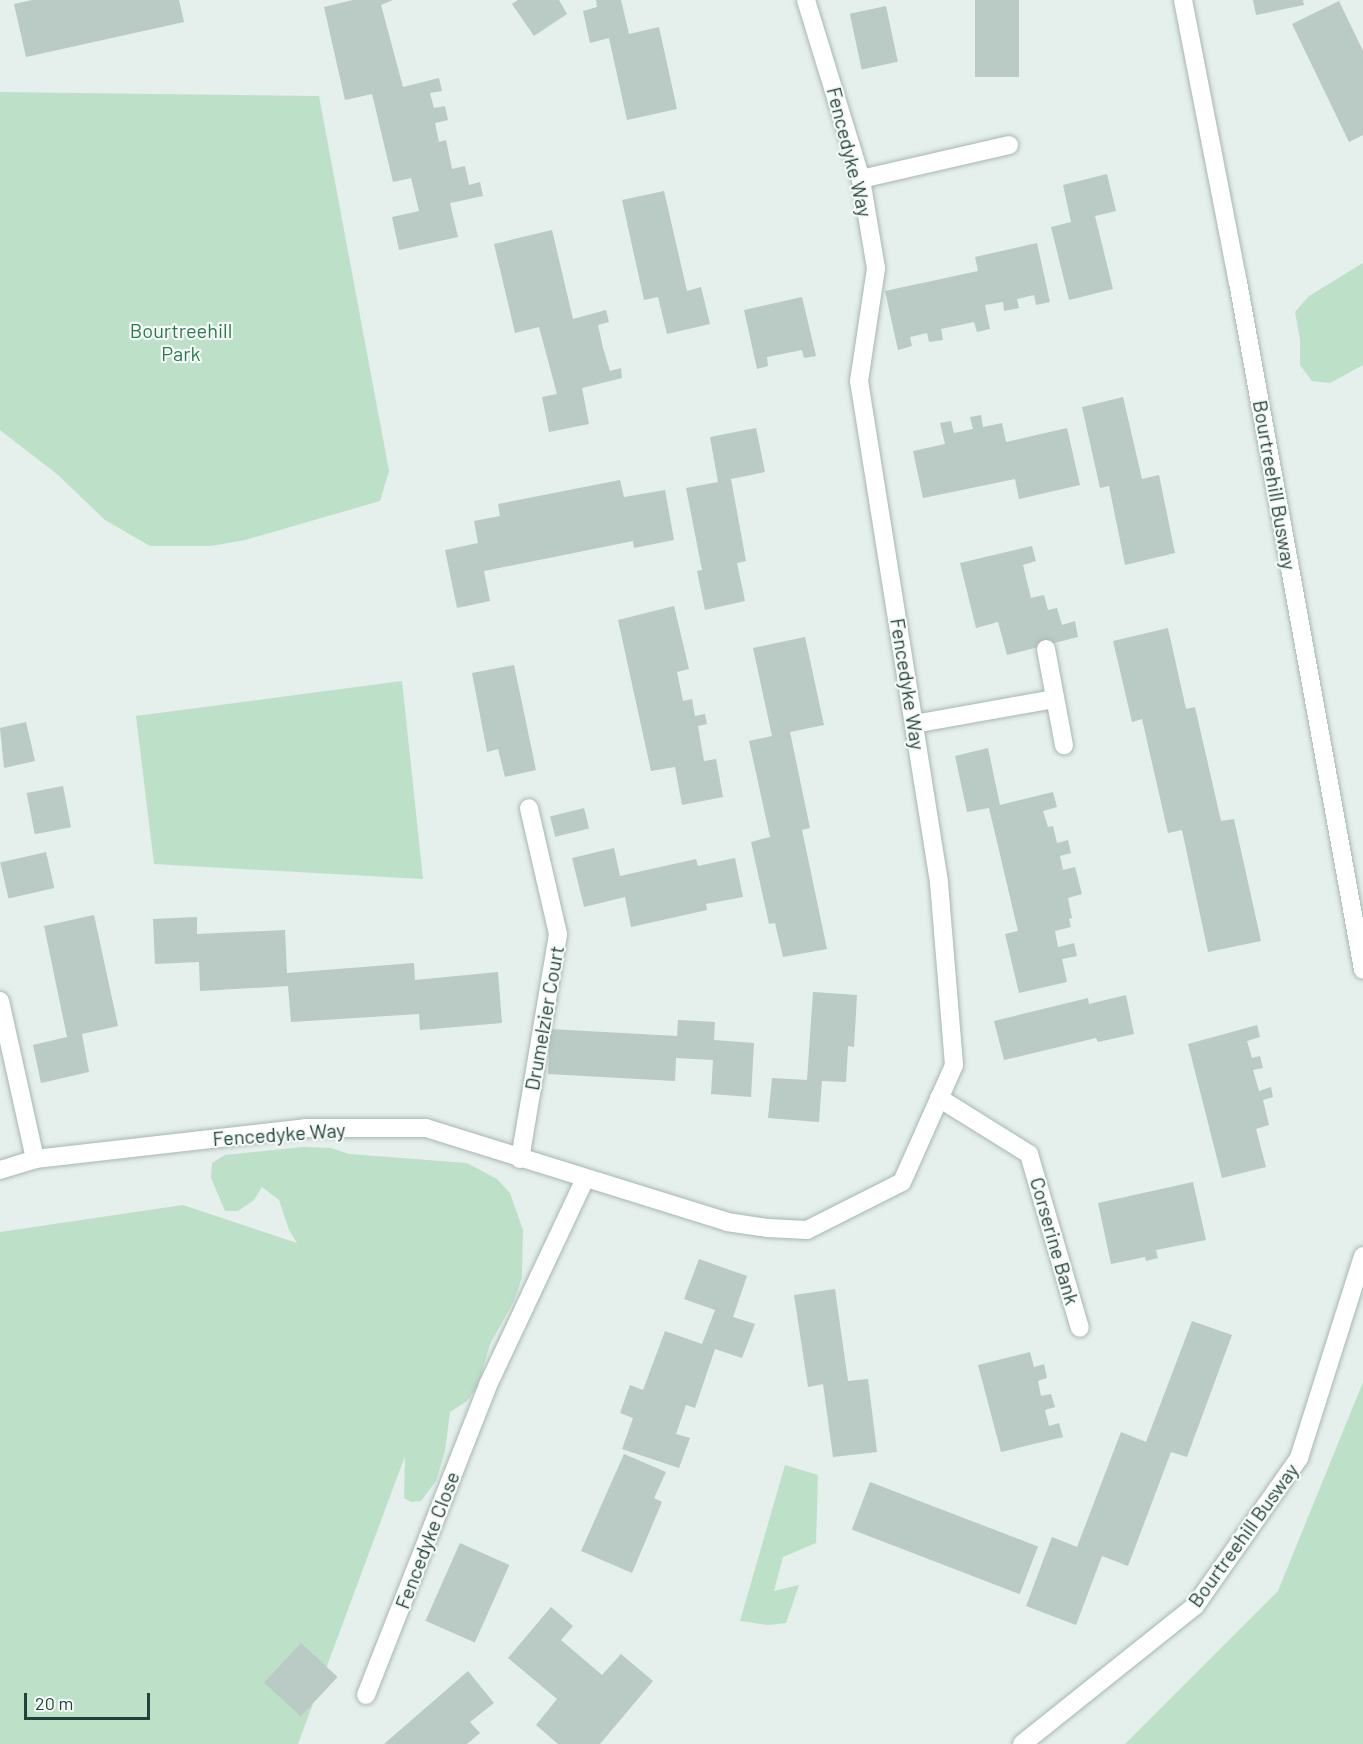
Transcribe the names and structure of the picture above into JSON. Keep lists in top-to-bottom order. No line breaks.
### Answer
{"streets":{"street":["Fencedyke Way","Bourtreehill Busway","Drumelzier Court","Corserine Bank","Fencedyke Close"]},"crossings":[["Fencedyke Way","Drumelzier Court"],["Fencedyke Way","Corserine Bank"],["Fencedyke Way","Fencedyke Close"]],"parks":["Bourtreehill Park"],"scale_bar":"20 m"}
